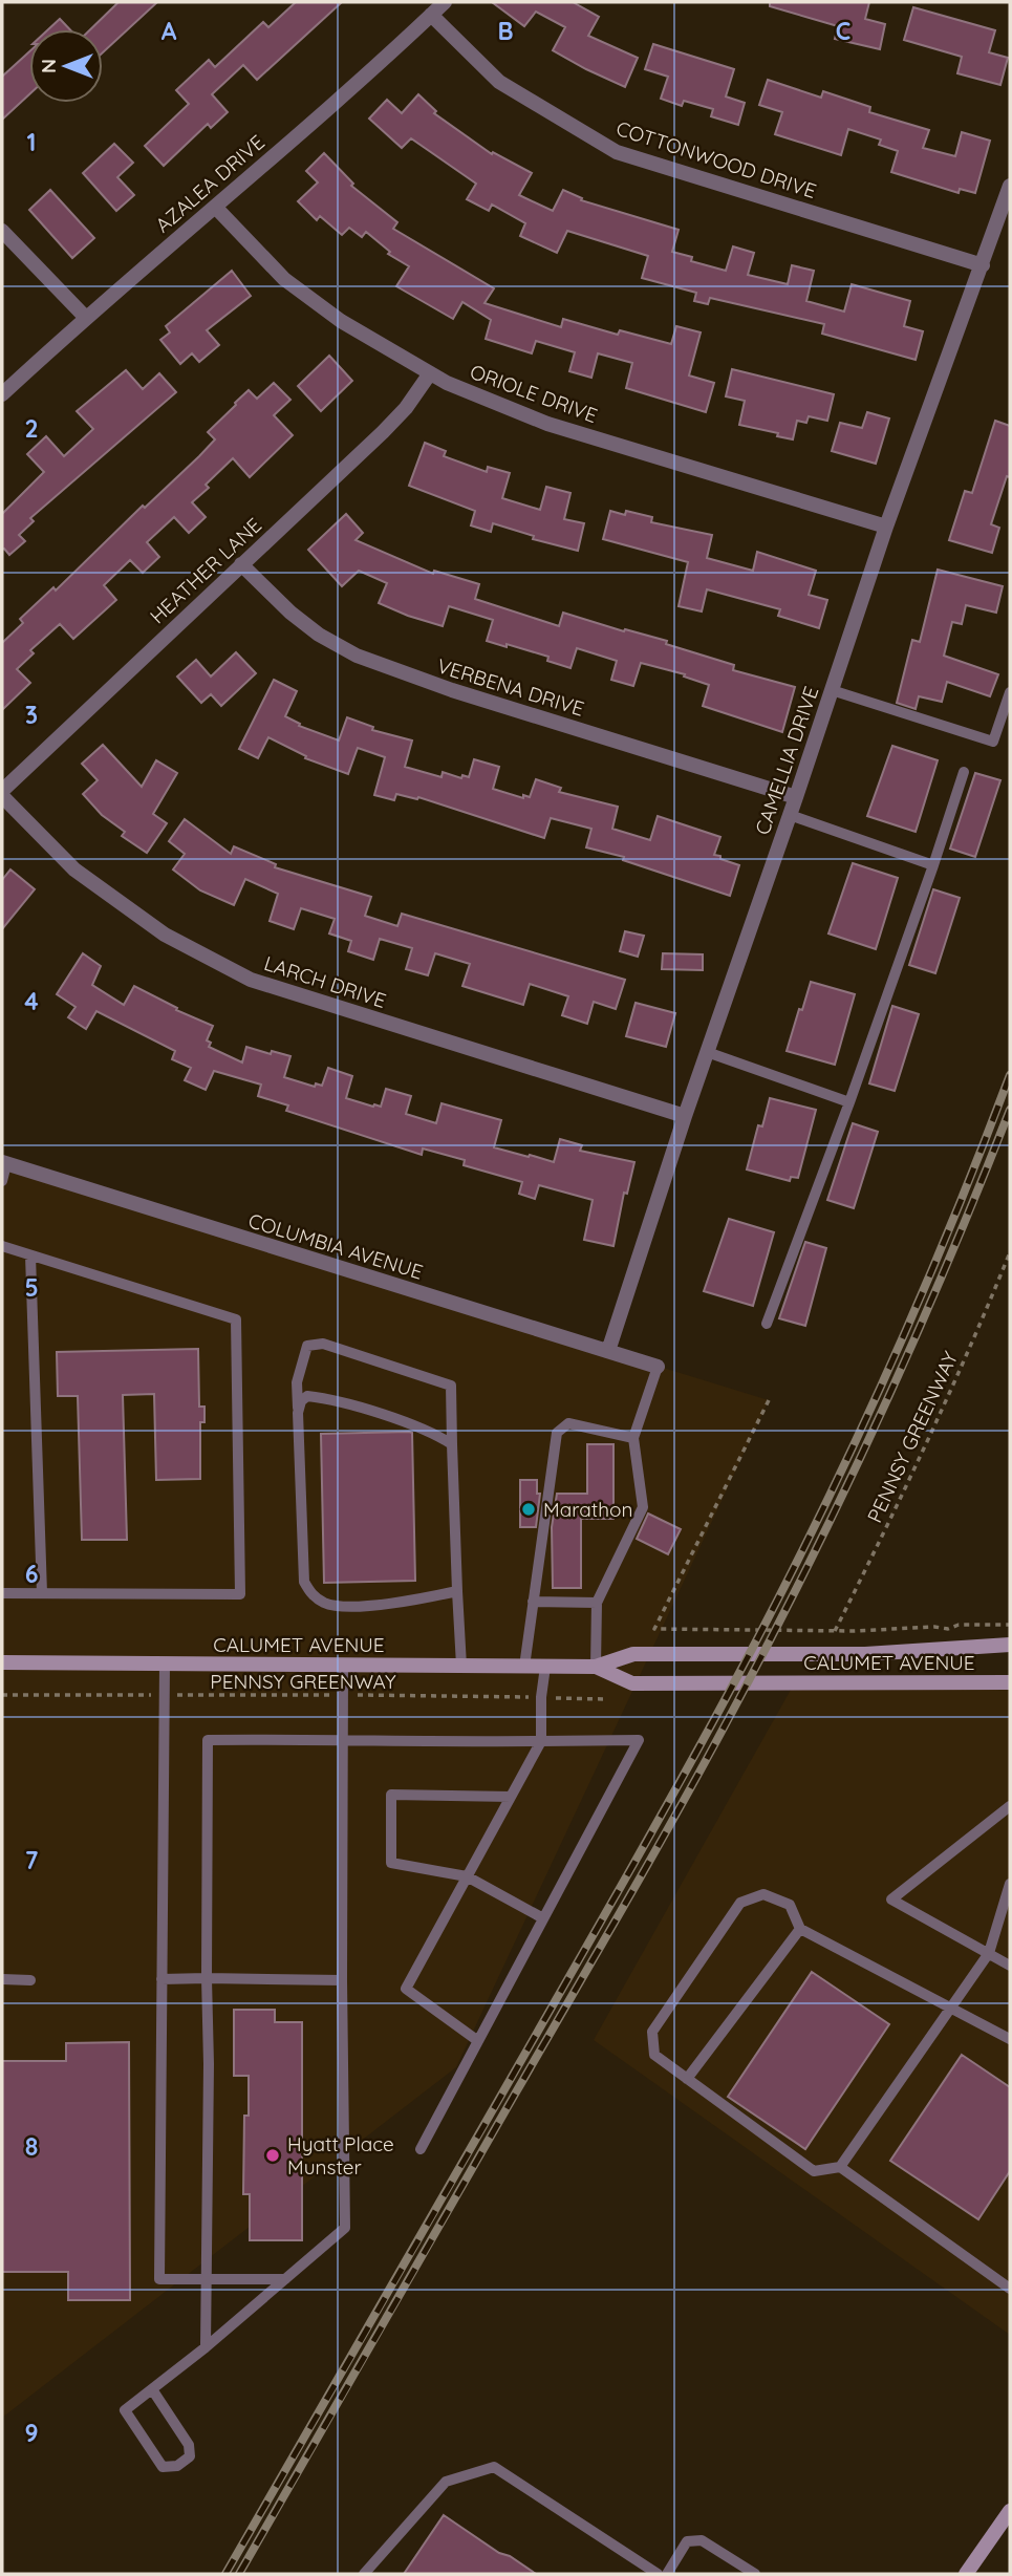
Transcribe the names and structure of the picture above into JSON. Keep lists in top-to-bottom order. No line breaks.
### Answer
{"streets":{"main road":["CALUMET AVENUE"],"street":["COTTONWOOD DRIVE","AZALEA DRIVE","ORIOLE DRIVE","HEATHER LANE","VERBENA DRIVE","CAMELLIA DRIVE","LARCH DRIVE","COLUMBIA AVENUE"],"path":["PENNSY GREENWAY"]},"crossings":[["COTTONWOOD DRIVE","AZALEA DRIVE"],["COTTONWOOD DRIVE","CAMELLIA DRIVE"],["AZALEA DRIVE","ORIOLE DRIVE"],["ORIOLE DRIVE","HEATHER LANE"],["ORIOLE DRIVE","CAMELLIA DRIVE"],["HEATHER LANE","VERBENA DRIVE"],["HEATHER LANE","LARCH DRIVE"],["VERBENA DRIVE","CAMELLIA DRIVE"],["CAMELLIA DRIVE","LARCH DRIVE"],["CAMELLIA DRIVE","COLUMBIA AVENUE"]],"places":["Marathon","Hyatt Place Munster"],"north":"left","grid":{"columns":["A","B","C"],"rows":["1","2","3","4","5","6","7","8","9"]}}
